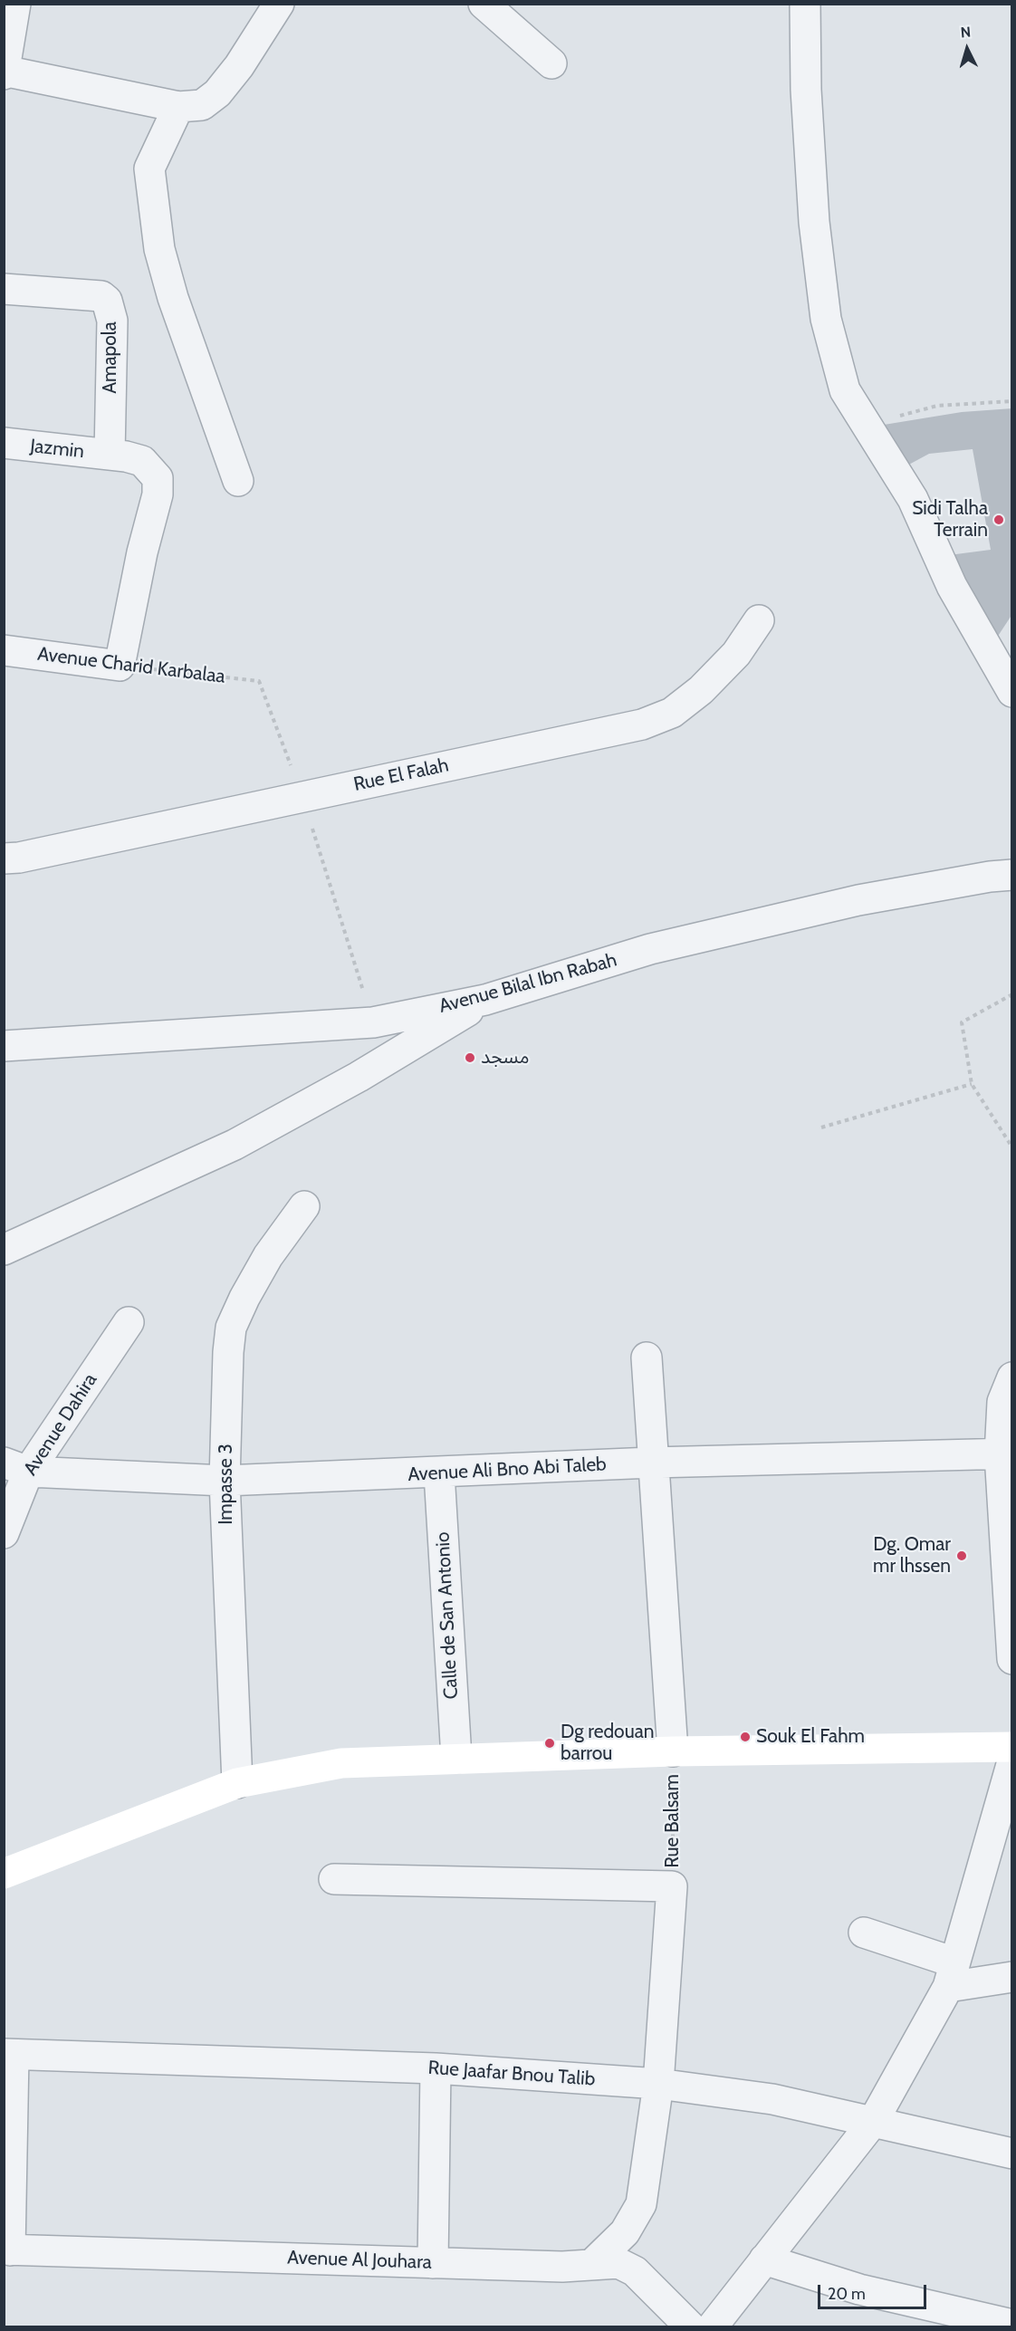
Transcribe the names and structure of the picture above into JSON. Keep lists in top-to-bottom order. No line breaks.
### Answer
{"streets":{"street":["Amapola","Jazmin","Avenue Charid Karbalaa","Rue El Falah","Avenue Bilal Ibn Rabah","Avenue Dahira","Avenue Ali Bno Abi Taleb","Impasse 3","Calle de San Antonio","Rue Balsam","Rue Jaafar Bnou Talib","Avenue Al Jouhara"]},"crossings":[["Amapola","Jazmin"],["Jazmin","Avenue Charid Karbalaa"],["Avenue Charid Karbalaa","Rue El Falah"],["Avenue Dahira","Avenue Ali Bno Abi Taleb"],["Avenue Ali Bno Abi Taleb","Impasse 3"],["Avenue Ali Bno Abi Taleb","Calle de San Antonio"],["Avenue Ali Bno Abi Taleb","Rue Balsam"],["Rue Balsam","Rue Jaafar Bnou Talib"],["Rue Balsam","Avenue Al Jouhara"]],"places":["Sidi Talha Terrain","مسجد","Dg. Omar mr lhssen","Souk El Fahm","Dg redouan barrou"],"scale_bar":"20 m","north":"top"}
